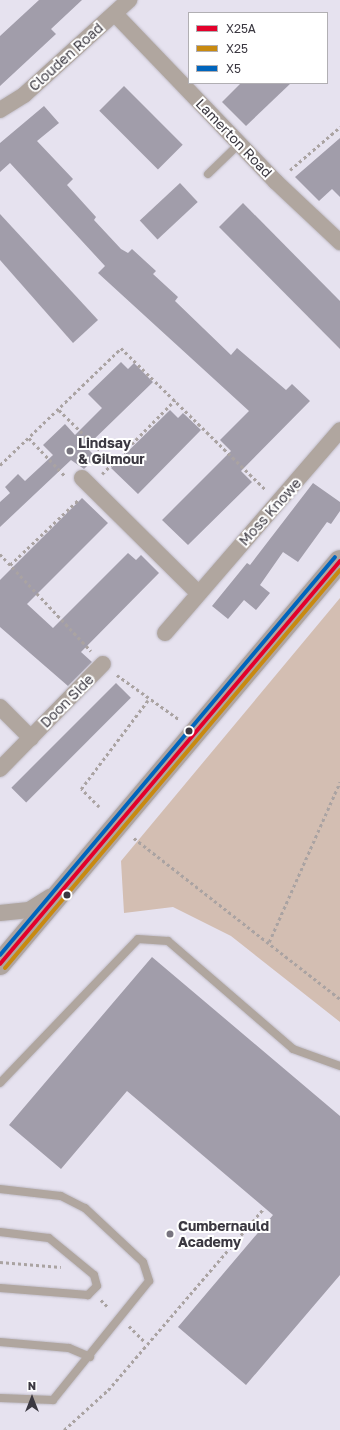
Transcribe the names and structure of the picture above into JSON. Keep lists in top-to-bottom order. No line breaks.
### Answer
{"streets":{"street":["Clouden Road","Lamerton Road","Moss Knowe","Doon Side"]},"crossings":[["Clouden Road","Lamerton Road"]],"places":["Lindsay & Gilmour","Cumbernauld Academy"],"lines":["transit line X5","transit line X25A","transit line X25"],"legend":["X25A","X25","X5"],"north":"top"}
